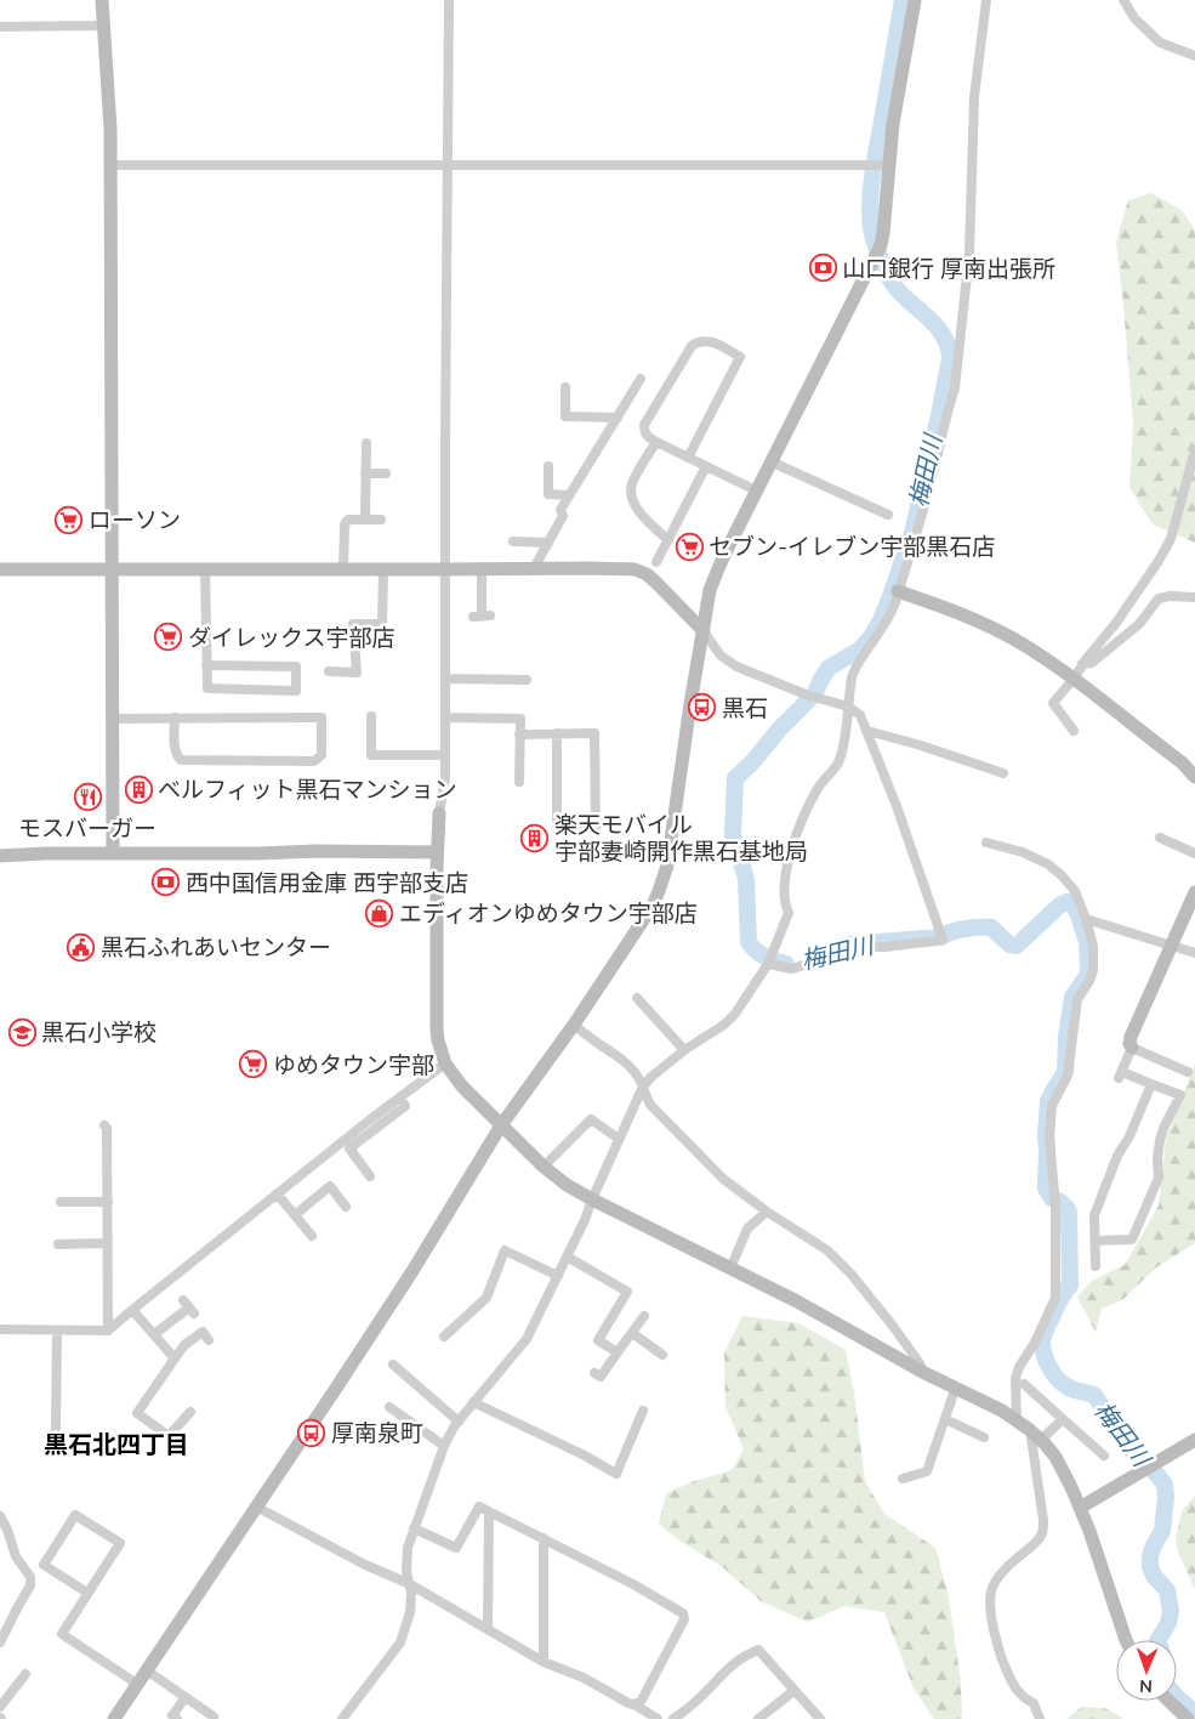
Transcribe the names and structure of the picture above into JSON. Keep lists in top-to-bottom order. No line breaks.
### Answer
{"districts":["黒石北四丁目"],"water":["梅田川"],"places":{"bank":["山口銀行 厚南出張所","西中国信用金庫 西宇部支店"],"supermarket":["ローソン","セブン-イレブン宇部黒石店","ダイレックス宇部店","ゆめタウン宇部"],"bus stop":["黒石","厚南泉町"],"building":["ベルフィット黒石マンション","楽天モバイル 宇部妻崎開作黒石基地局"],"restaurant":["モスバーガー"],"shop":["エディオンゆめタウン宇部店"],"public building":["黒石ふれあいセンター"],"school or university":["黒石小学校"]},"north":"bottom"}
